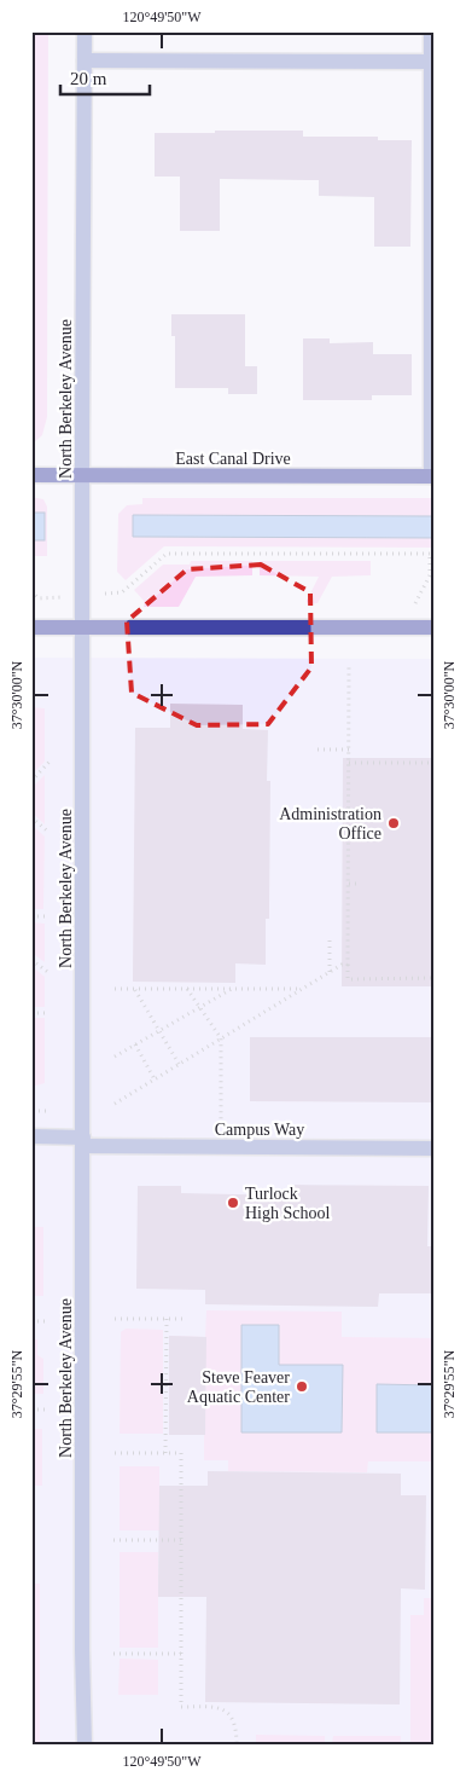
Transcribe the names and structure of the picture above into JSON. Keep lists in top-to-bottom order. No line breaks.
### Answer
{"streets":{"main road":["East Canal Drive"],"street":["North Berkeley Avenue","Campus Way"]},"crossings":[["North Berkeley Avenue","East Canal Drive"],["North Berkeley Avenue","Campus Way"]],"places":["Administration Office","Turlock High School","Steve Feaver Aquatic Center"],"scale_bar":"20 m","coordinates":["120°49'50\"W","37°30'00\"N","37°29'55\"N"]}
